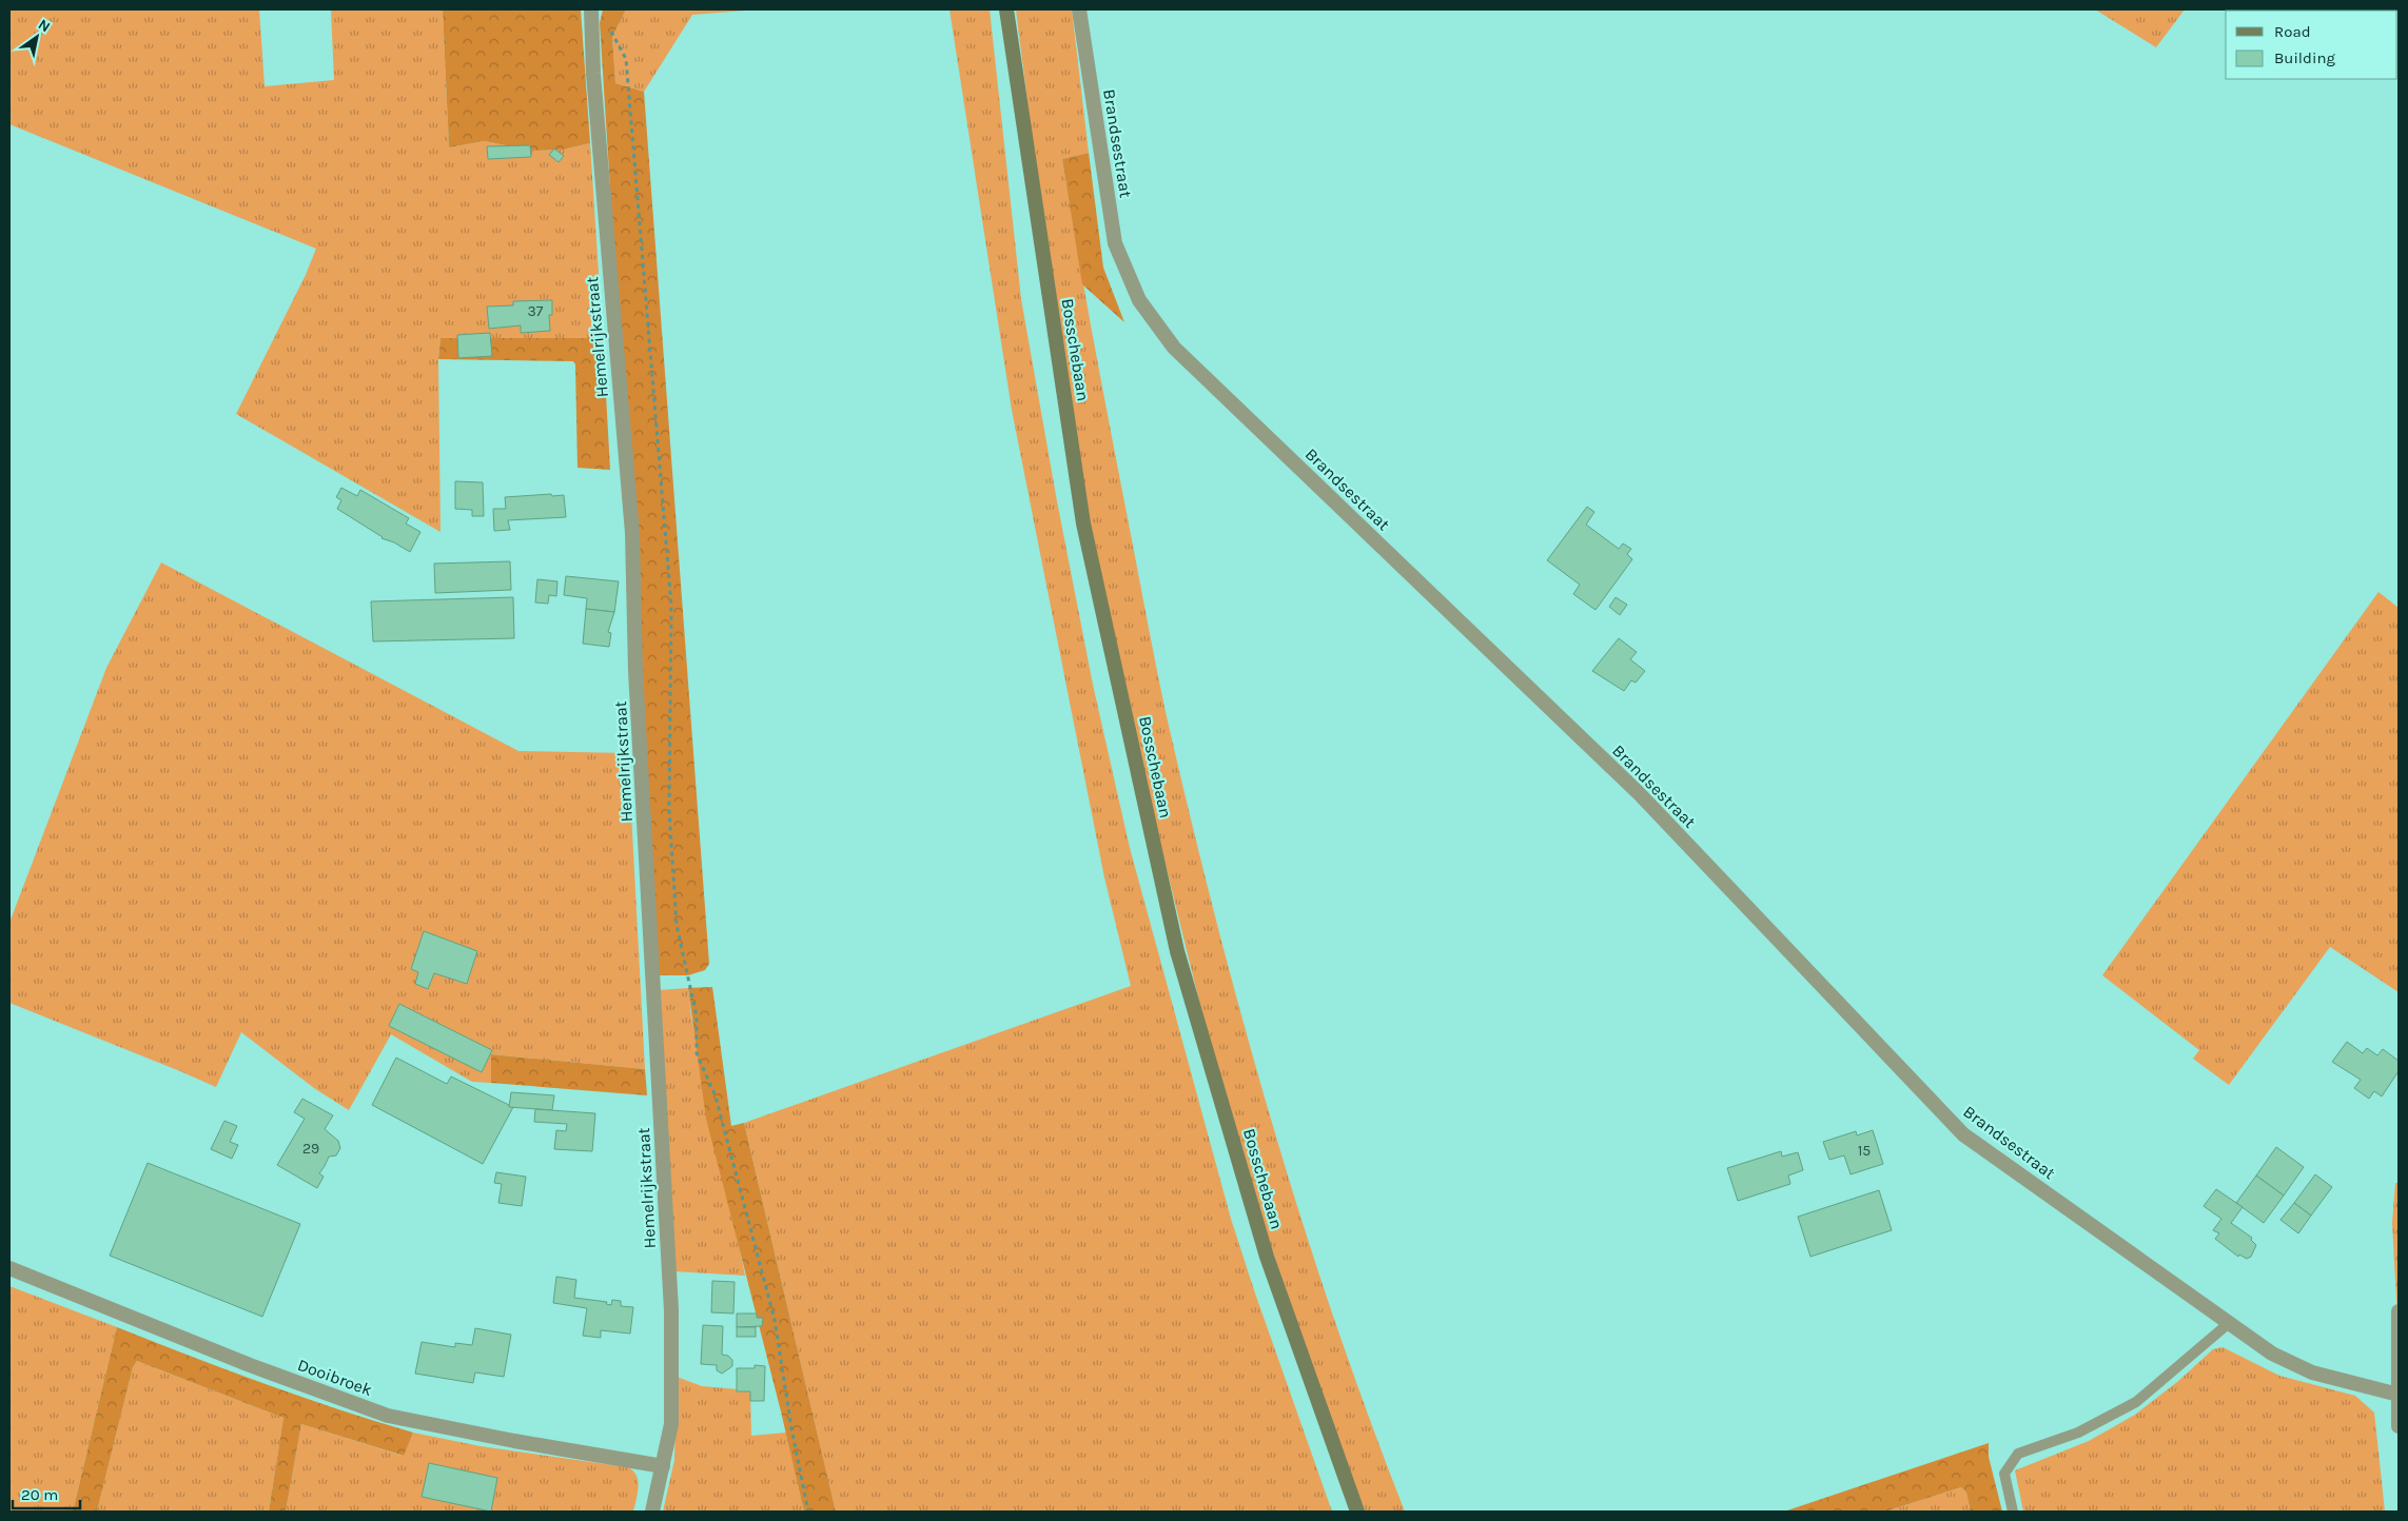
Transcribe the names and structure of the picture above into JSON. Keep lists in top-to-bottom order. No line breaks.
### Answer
{"streets":{"main road":["Bosschebaan"],"street":["Brandsestraat","Hemelrijkstraat","Dooibroek"]},"crossings":[["Hemelrijkstraat","Dooibroek"]],"house_numbers":["37","29","15"],"legend":["Road","Building"],"scale_bar":"20 m","north":"top right"}
